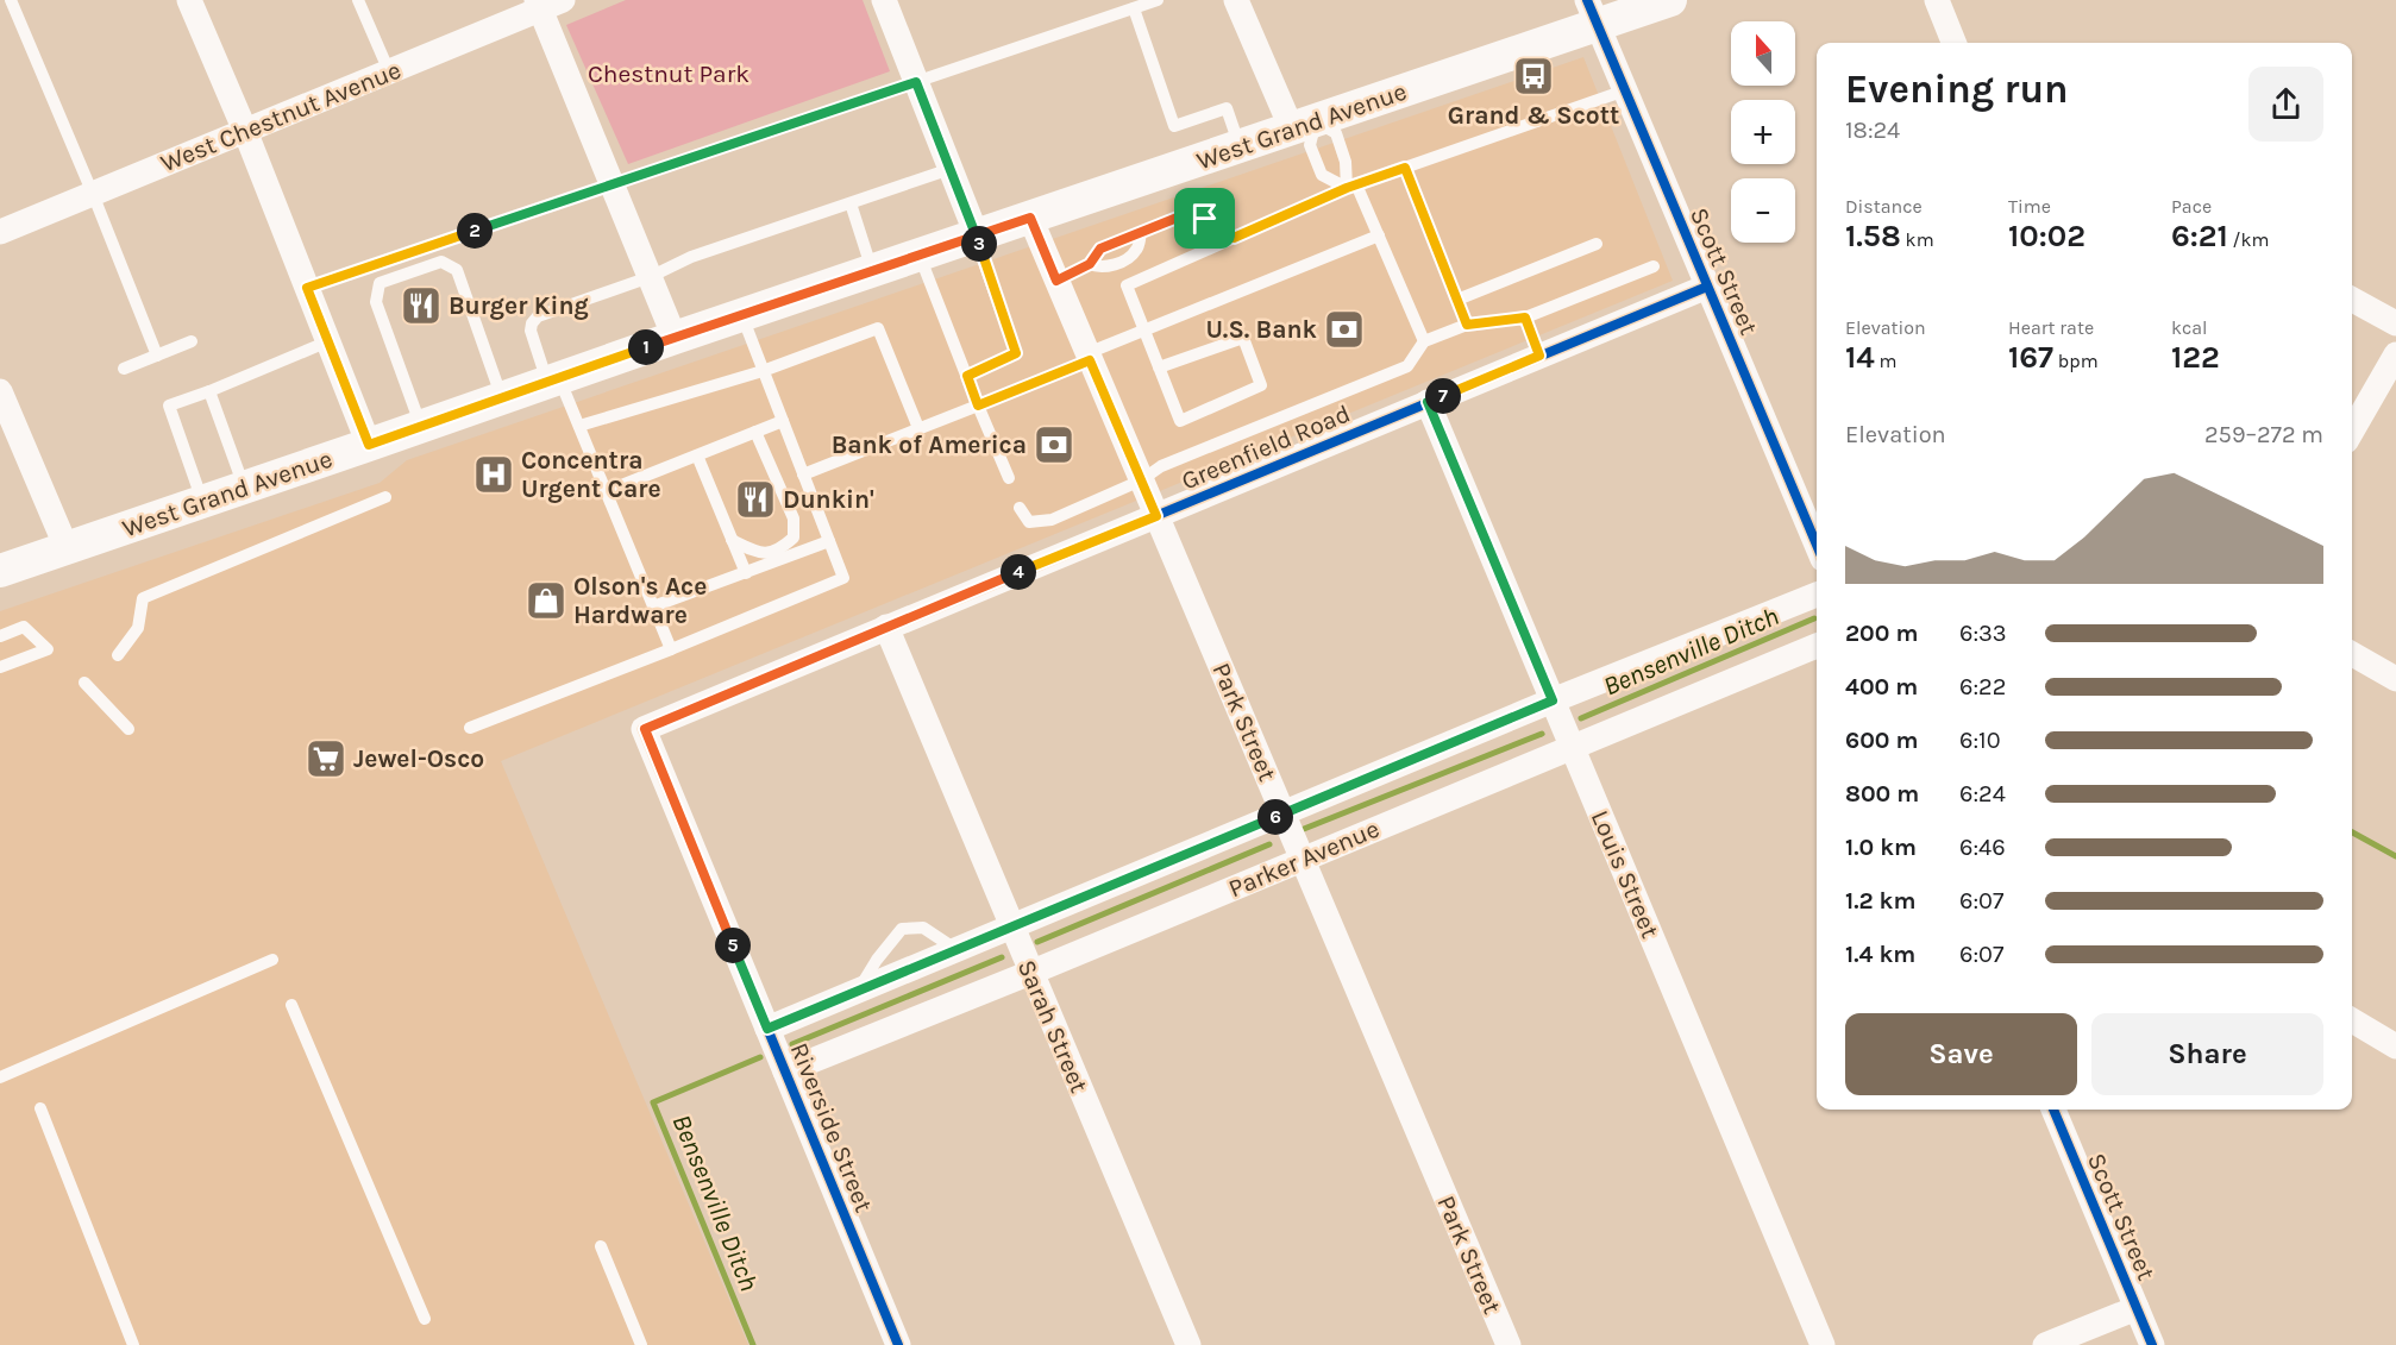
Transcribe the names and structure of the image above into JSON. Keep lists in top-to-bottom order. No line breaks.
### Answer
{"streets":{"main road":["West Grand Avenue"],"street":["West Chestnut Avenue","Scott Street","Greenfield Road","Park Street","Parker Avenue","Louis Street","Sarah Street","Riverside Street"]},"crossings":[["West Grand Avenue","Scott Street"],["West Grand Avenue","Park Street"],["Scott Street","Greenfield Road"],["Greenfield Road","Park Street"],["Greenfield Road","Louis Street"],["Greenfield Road","Sarah Street"],["Greenfield Road","Riverside Street"],["Park Street","Parker Avenue"],["Parker Avenue","Louis Street"],["Parker Avenue","Sarah Street"],["Parker Avenue","Riverside Street"]],"water":["Bensenville Ditch"],"parks":["Chestnut Park"],"places":{"bus stop":["Grand & Scott"],"restaurant":["Burger King","Dunkin'"],"bank":["U.S. Bank","Bank of America"],"hospital":["Concentra Urgent Care"],"shop":["Olson's Ace Hardware"],"supermarket":["Jewel-Osco"]},"north":"top","page":{"map_buttons":["+","−"],"heading":["Evening run","18:24"],"stats":[["Distance","1.58 km"],["Time","10:02"],["Pace","6:21 /km"],["Elevation","14 m"],["Heart rate","167 bpm"],["kcal","122"]],"pins":["2","3","1","7","4","6","5"],"chart":["Elevation","259–272 m"],"list":[{"name":"200 m","note":"6:33"},{"name":"400 m","note":"6:22"},{"name":"600 m","note":"6:10"},{"name":"800 m","note":"6:24"},{"name":"1.0 km","note":"6:46"},{"name":"1.2 km","note":"6:07"},{"name":"1.4 km","note":"6:07"}],"buttons":["Save","Share"]}}
